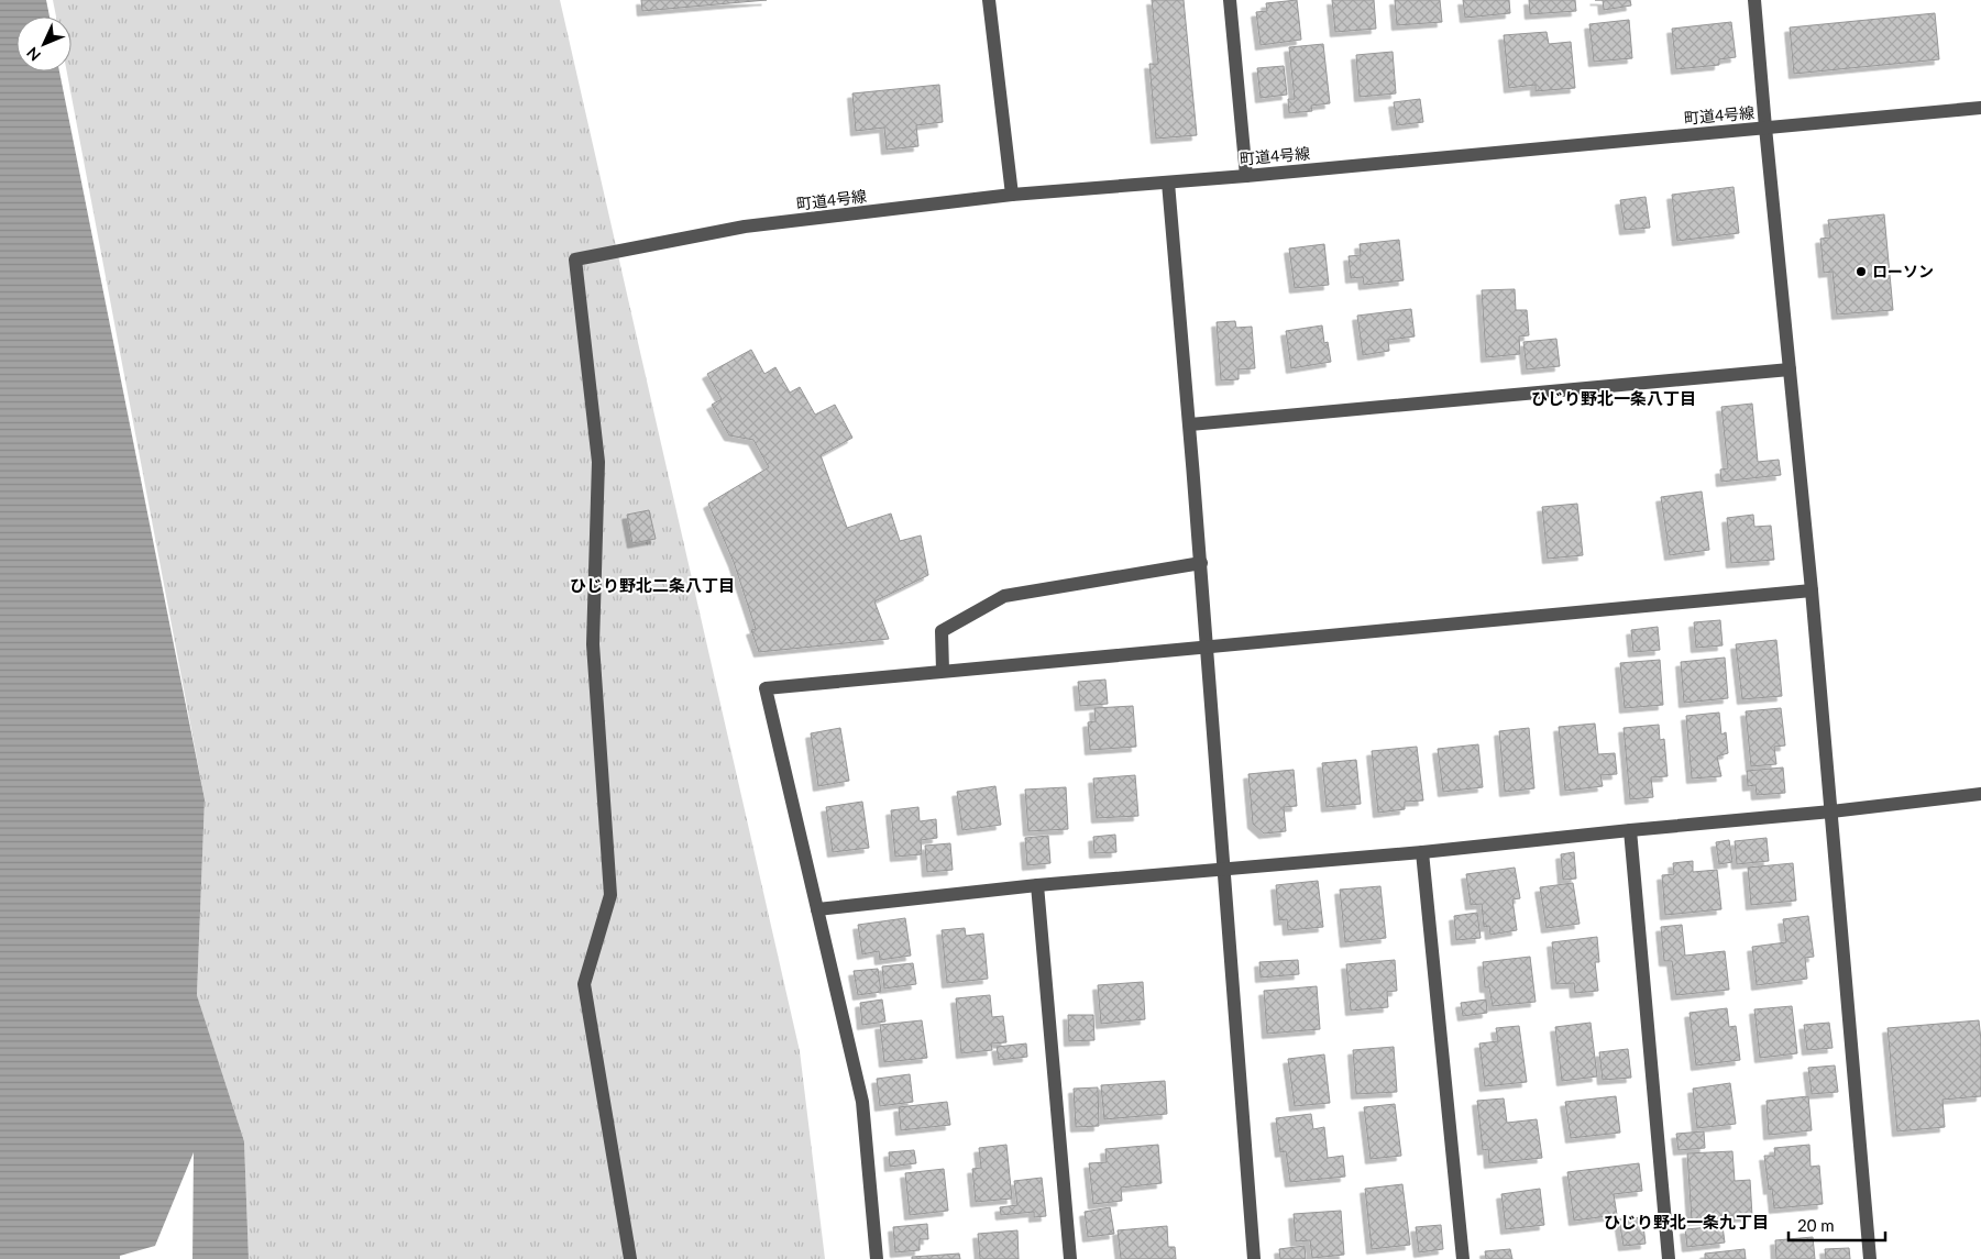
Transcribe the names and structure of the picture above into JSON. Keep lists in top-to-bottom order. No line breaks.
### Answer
{"streets":{"street":["町道4号線"]},"districts":["ひじり野北一条八丁目","ひじり野北二条八丁目","ひじり野北一条九丁目"],"places":["ローソン"],"scale_bar":"20 m","north":"bottom left"}
